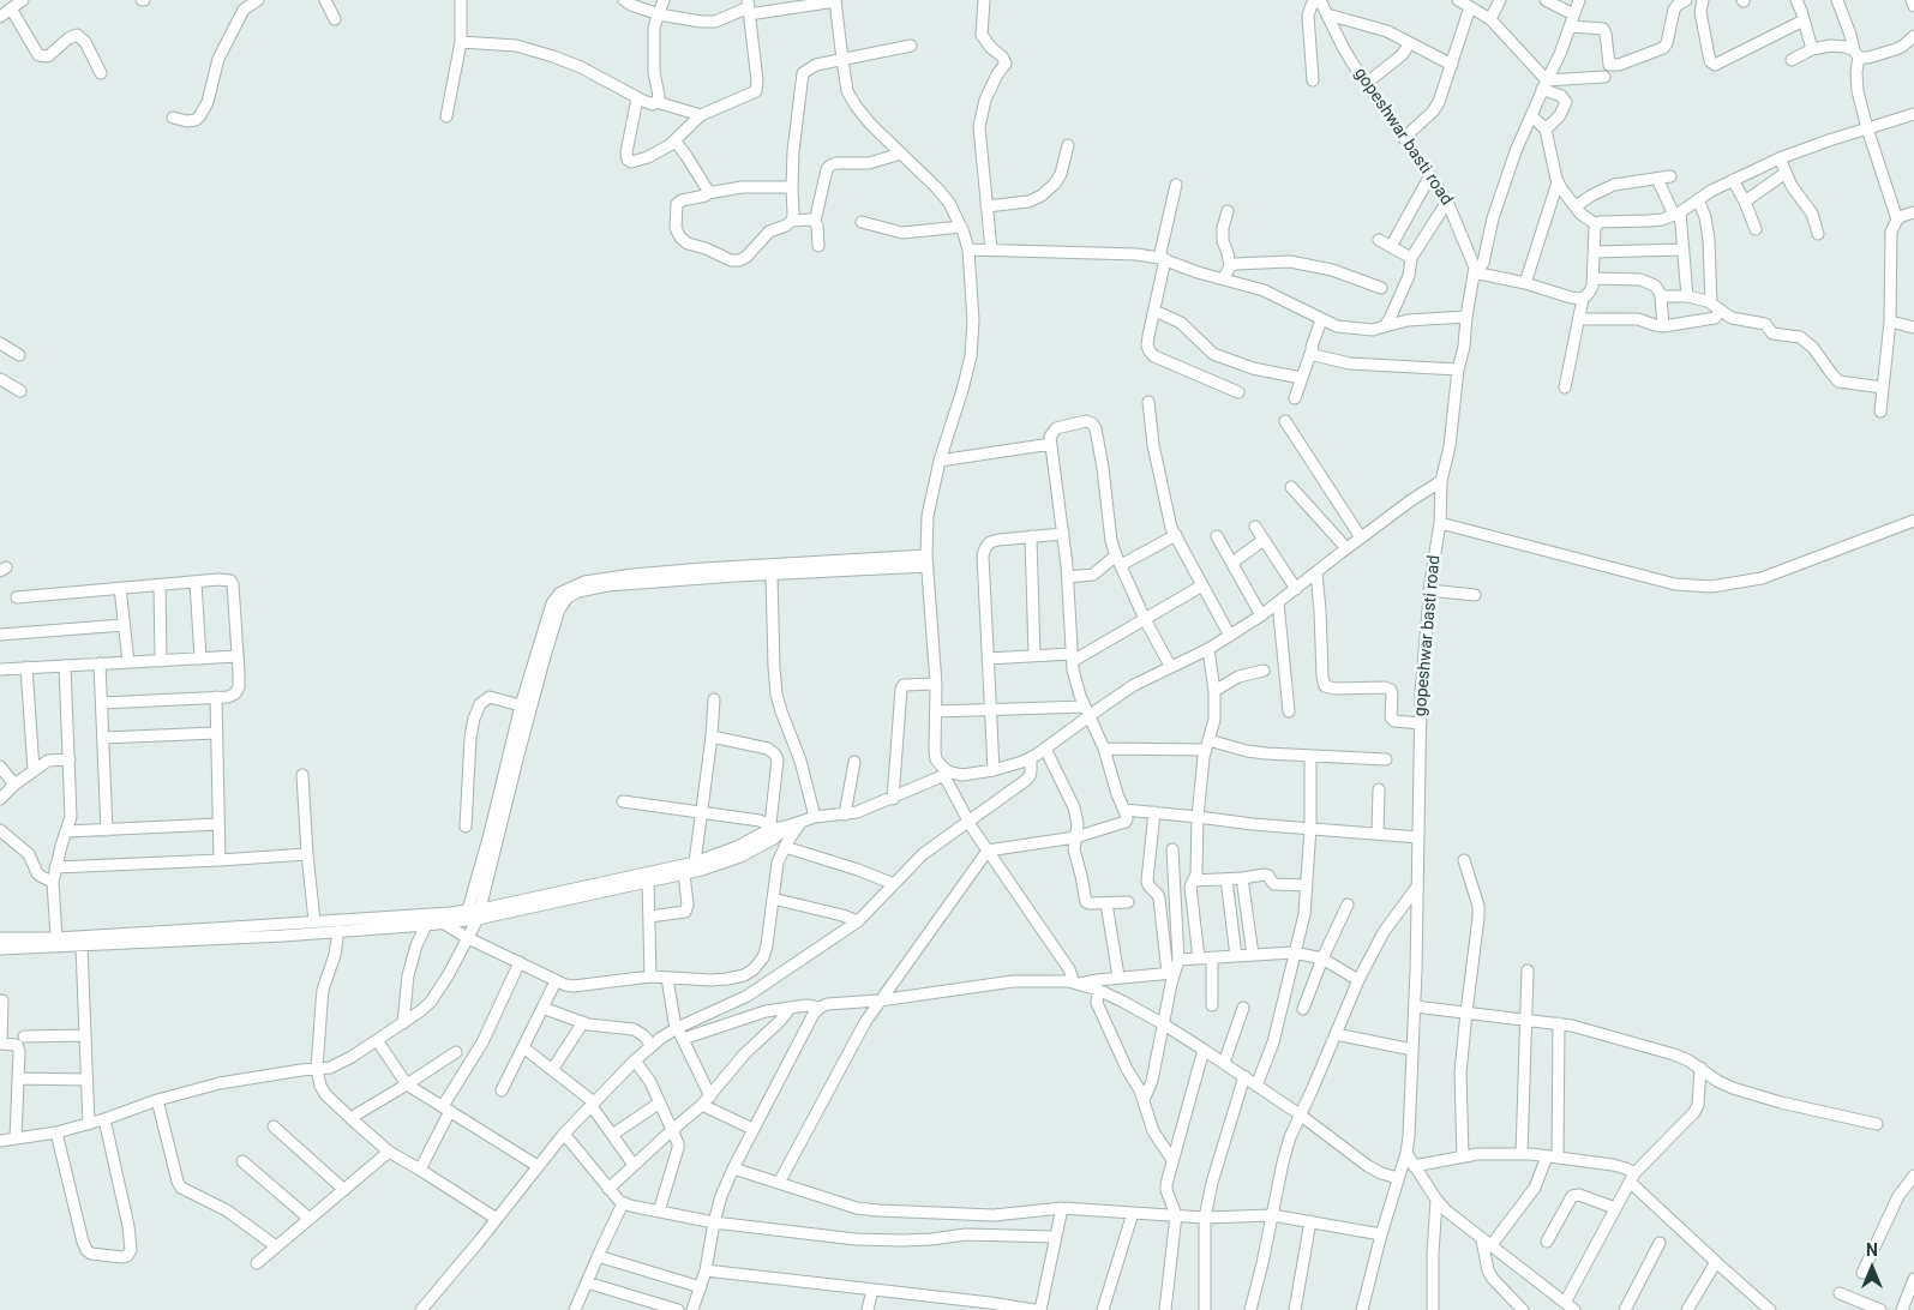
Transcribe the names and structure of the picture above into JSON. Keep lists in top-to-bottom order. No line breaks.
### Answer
{"streets":{"street":["gopeshwar basti road"]},"north":"top"}
